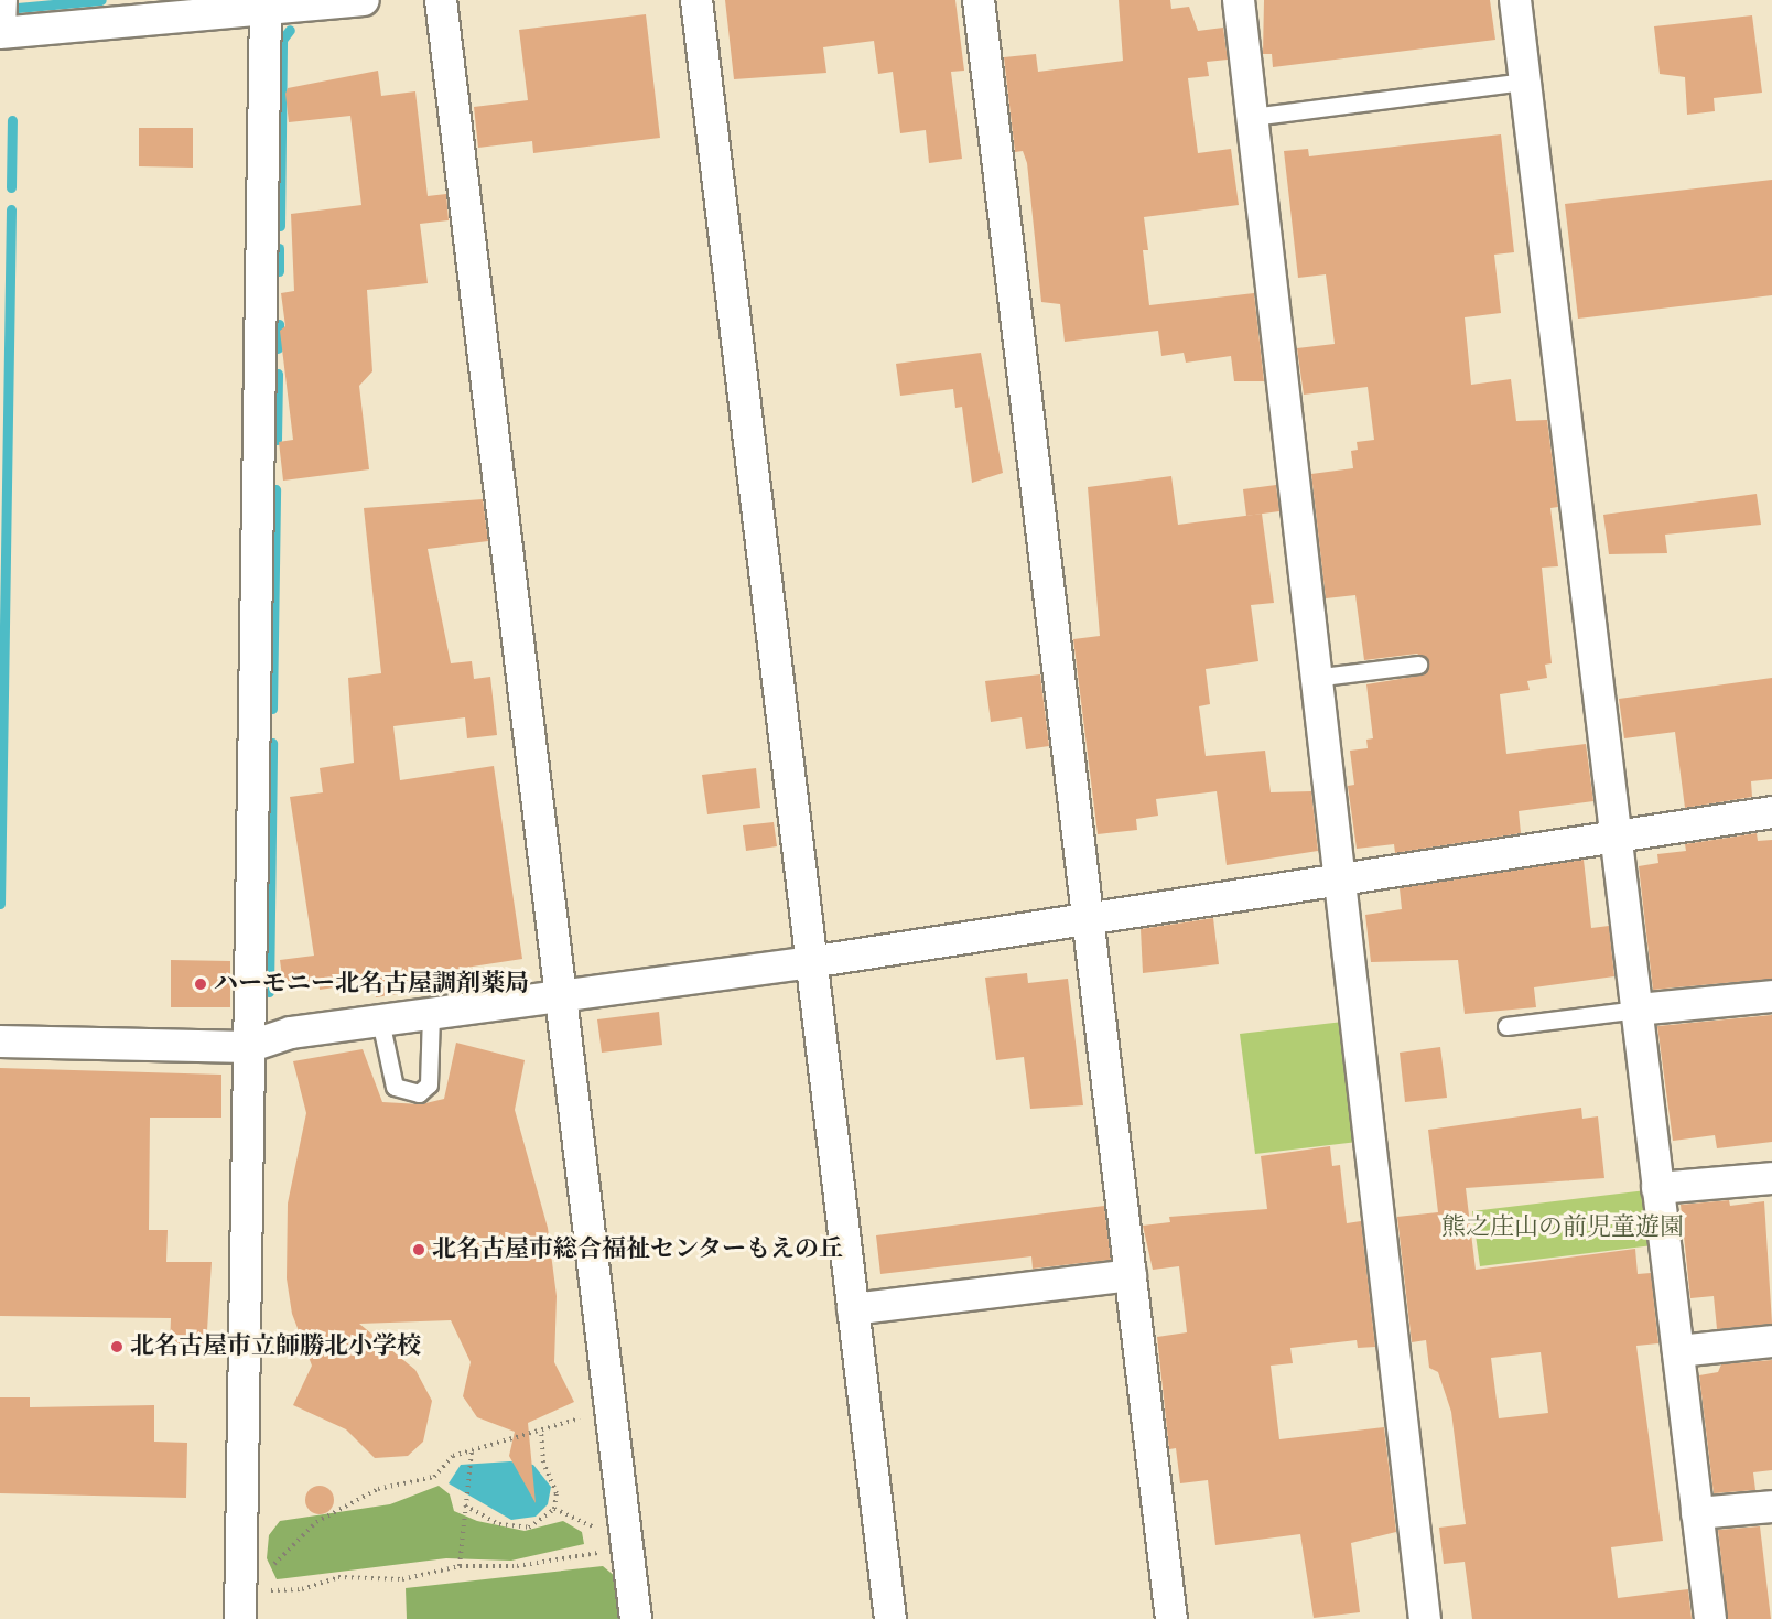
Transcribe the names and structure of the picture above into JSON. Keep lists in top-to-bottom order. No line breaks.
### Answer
{"parks":["熊之庄山の前児童遊園"],"places":["ハーモニー北名古屋調剤薬局","北名古屋市総合福祉センターもえの丘","北名古屋市立師勝北小学校"]}
